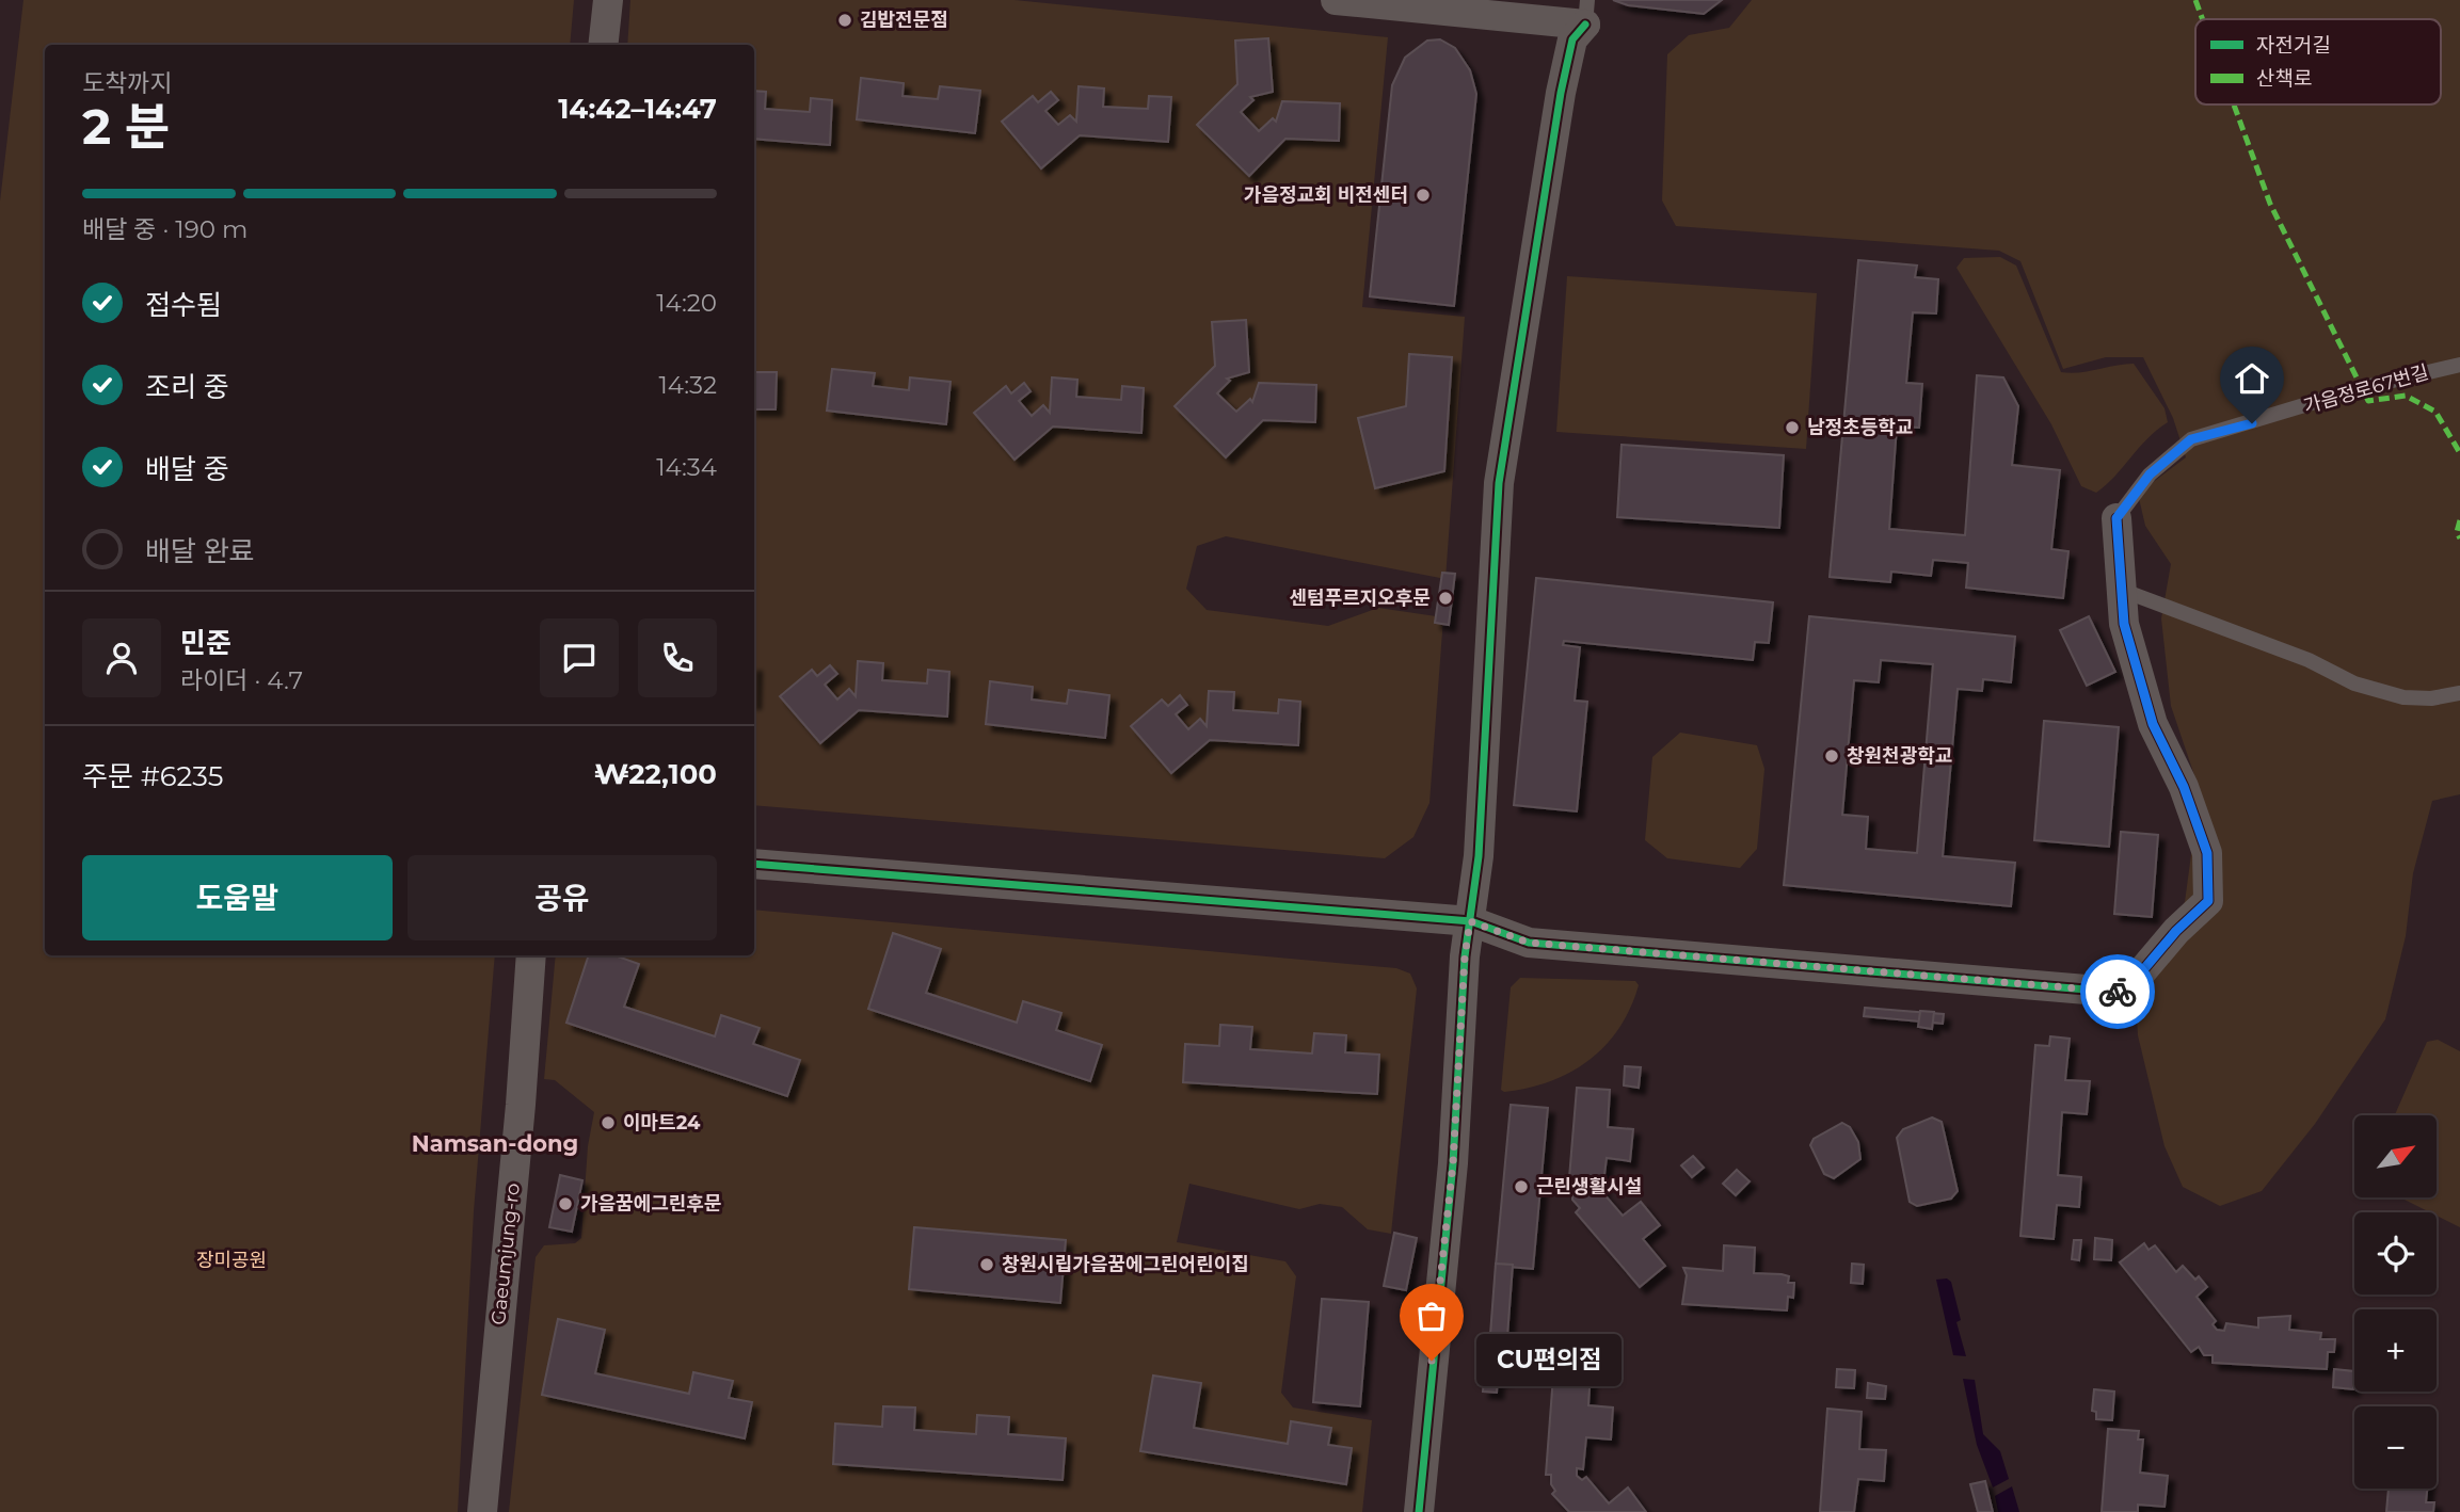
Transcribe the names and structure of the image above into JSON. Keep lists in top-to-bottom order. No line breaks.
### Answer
{"streets":{"street":["가음정로67번길","Gaeumjung-ro"]},"districts":["Namsan-dong"],"parks":["장미공원"],"places":["김밥전문점","가음정교회 비전센터","남정초등학교","센텀푸르지오후문","창원천광학교","이마트24","근린생활시설","가음꿈에그린후문","창원시립가음꿈에그린어린이집","CU편의점"],"legend":["자전거길","산책로"],"north":"top right","page":{"heading":["2 분","도착까지","14:42–14:47"],"panel":["민준","라이더 · 4.7","주문 #6235","₩22,100"],"bar":"배달 중 · 190 m","list":[["접수됨","14:20"],["조리 중","14:32"],["배달 중","14:34"],"배달 완료"],"buttons":["도움말","공유"],"map_buttons":["+","−"],"bubble":"CU편의점"}}
